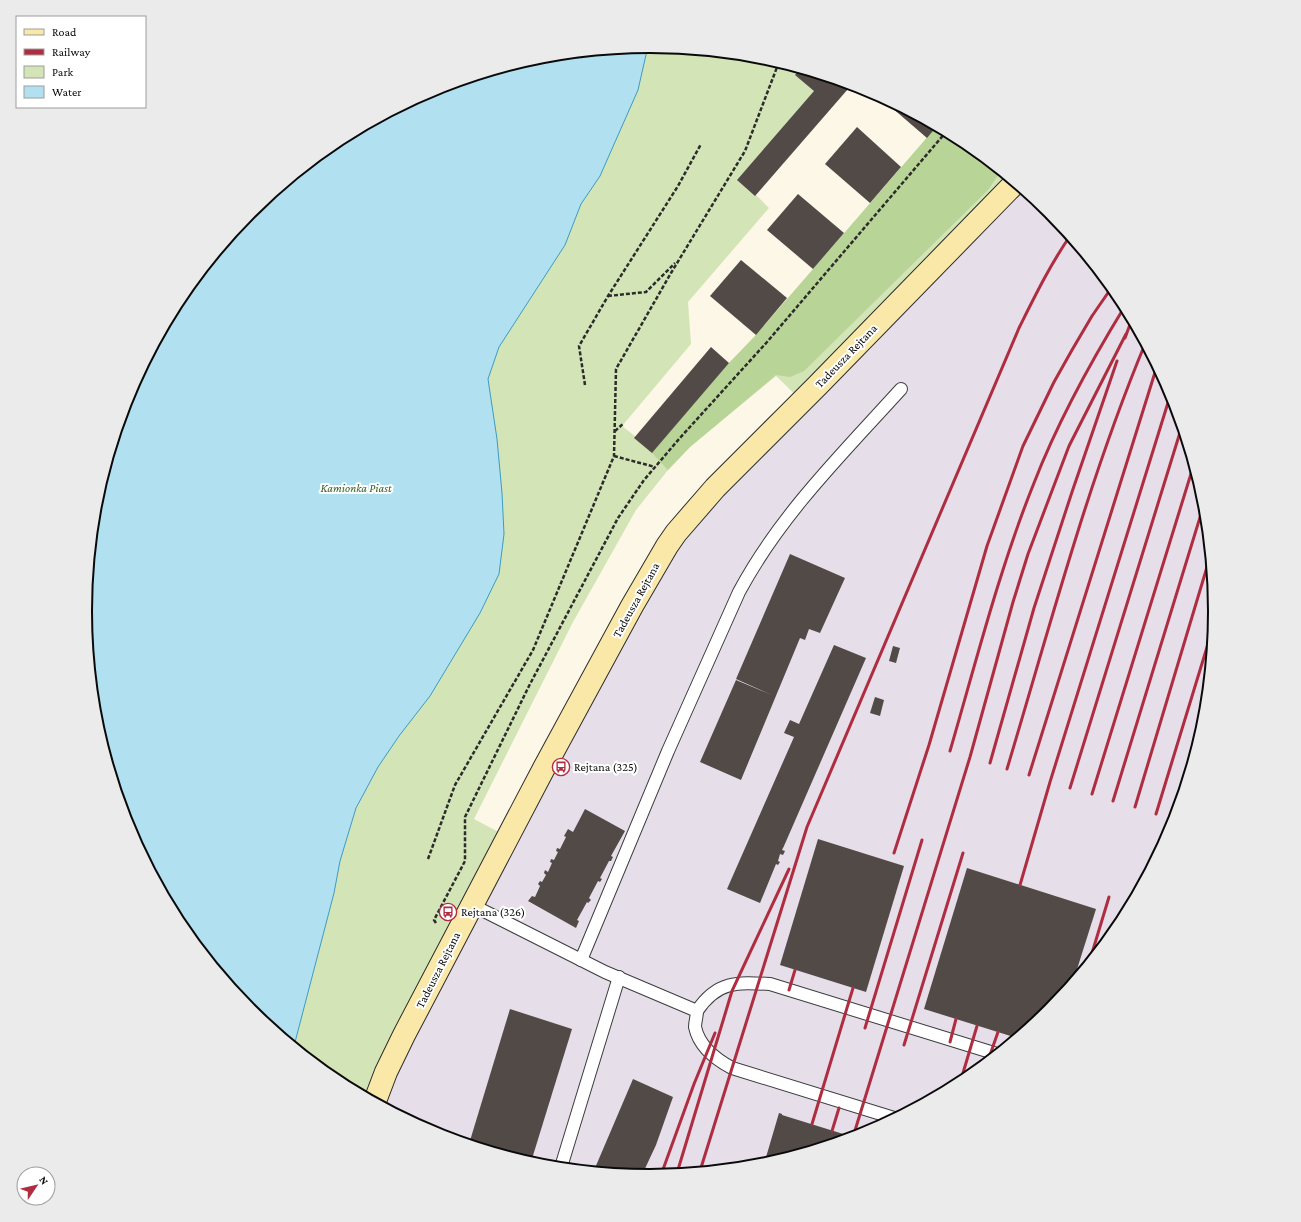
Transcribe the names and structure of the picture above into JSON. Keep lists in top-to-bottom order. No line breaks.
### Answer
{"streets":{"street":["Tadeusza Rejtana"]},"parks":["Kamionka Piast"],"places":{"bus stop":["Rejtana (325)","Rejtana (326)"]},"legend":["Road","Railway","Park","Water"],"north":"top right"}
